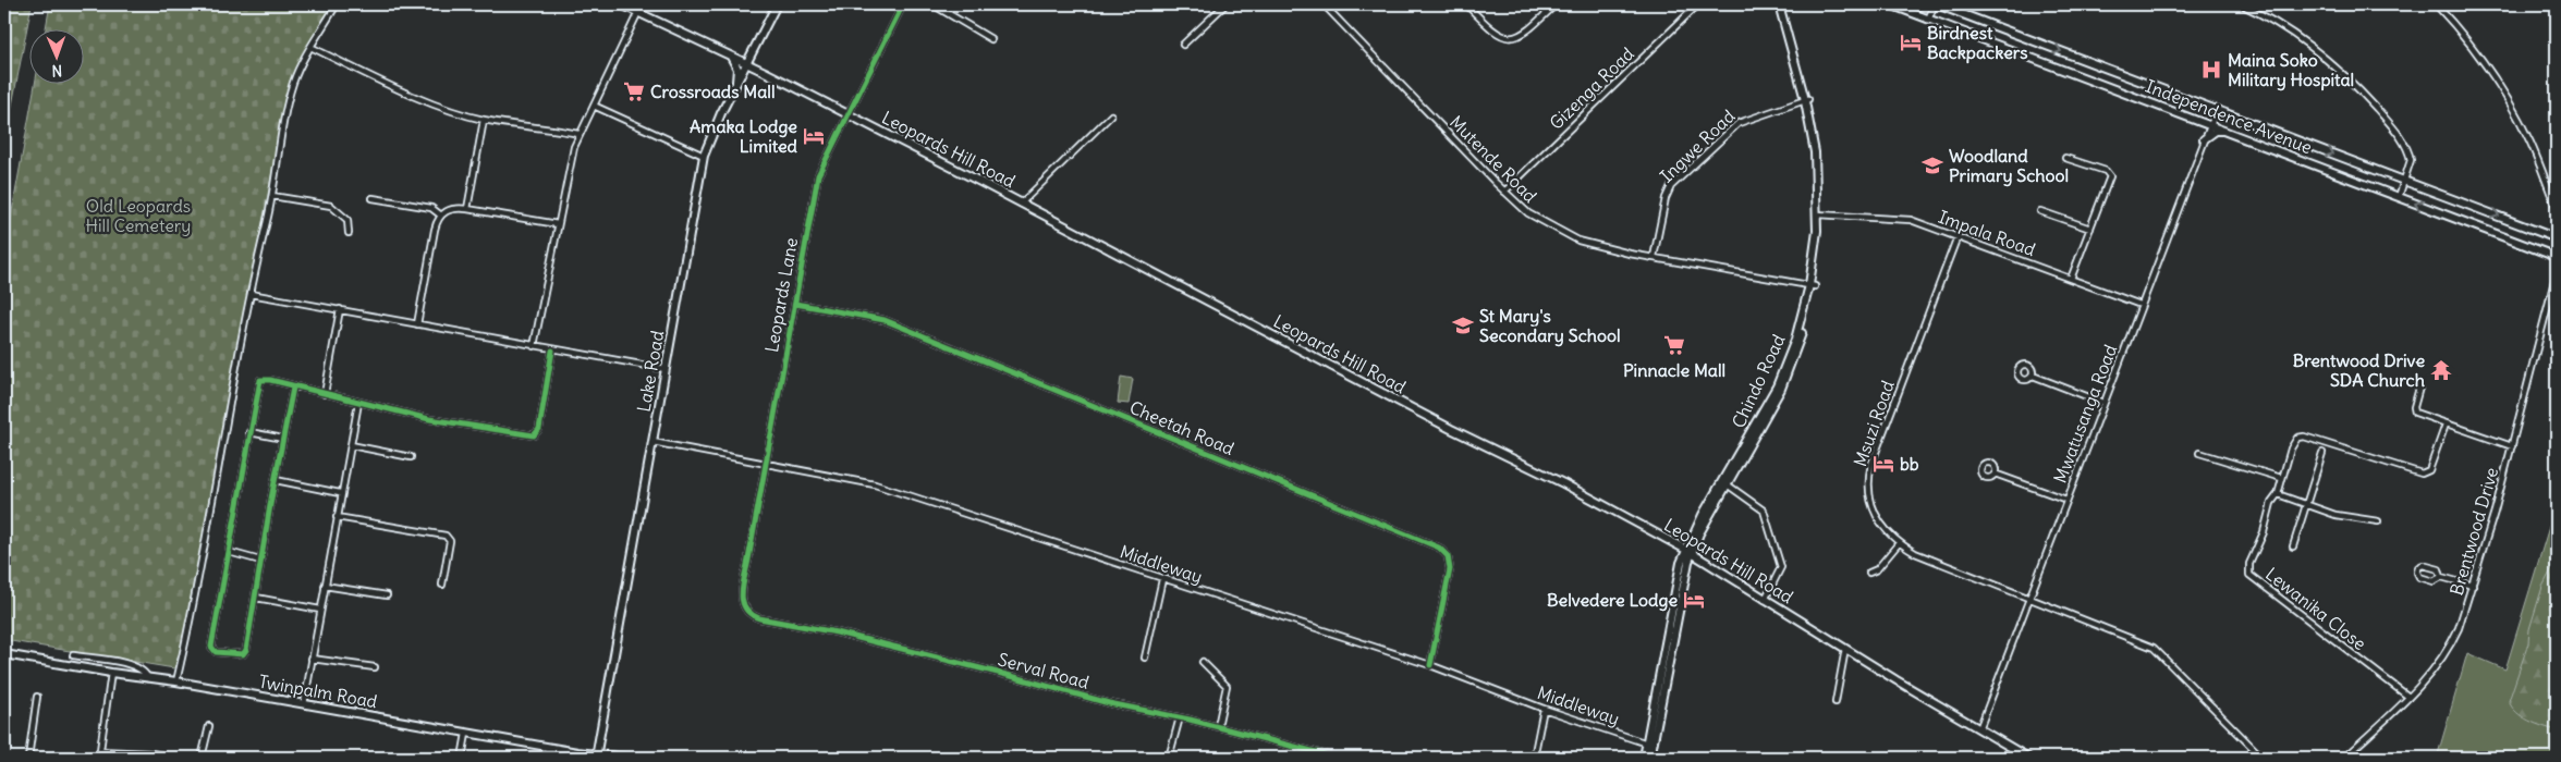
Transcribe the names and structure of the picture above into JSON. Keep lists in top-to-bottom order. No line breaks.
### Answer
{"streets":{"main road":["Independence Avenue","Leopards Hill Road","Lake Road","Chindo Road","Twinpalm Road"],"street":["Gizenga Road","Ingwe Road","Mutende Road","Impala Road","Leopards Lane","Mwatusanga Road","Msuzi Road","Cheetah Road","Brentwood Drive","Middleway","Lewanika Close","Serval Road"]},"crossings":[["Gizenga Road","Mutende Road"],["Independence Avenue","Mwatusanga Road"],["Ingwe Road","Mutende Road"],["Ingwe Road","Chindo Road"],["Leopards Hill Road","Leopards Lane"],["Leopards Hill Road","Lake Road"],["Leopards Hill Road","Chindo Road"],["Leopards Hill Road","Mwatusanga Road"],["Mutende Road","Chindo Road"],["Impala Road","Chindo Road"],["Impala Road","Mwatusanga Road"],["Impala Road","Msuzi Road"],["Leopards Lane","Cheetah Road"],["Leopards Lane","Middleway"],["Leopards Lane","Serval Road"],["Lake Road","Middleway"],["Lake Road","Twinpalm Road"],["Chindo Road","Middleway"],["Mwatusanga Road","Msuzi Road"],["Cheetah Road","Middleway"],["Brentwood Drive","Lewanika Close"]],"parks":["Old Leopards Hill Cemetery"],"places":{"hotel":["Birdnest Backpackers","Amaka Lodge Limited","bb","Belvedere Lodge"],"hospital":["Maina Soko Military Hospital"],"supermarket":["Crossroads Mall","Pinnacle Mall"],"school or university":["Woodland Primary School","St Mary's Secondary School"],"temple":["Brentwood Drive SDA Church"]},"north":"bottom"}
